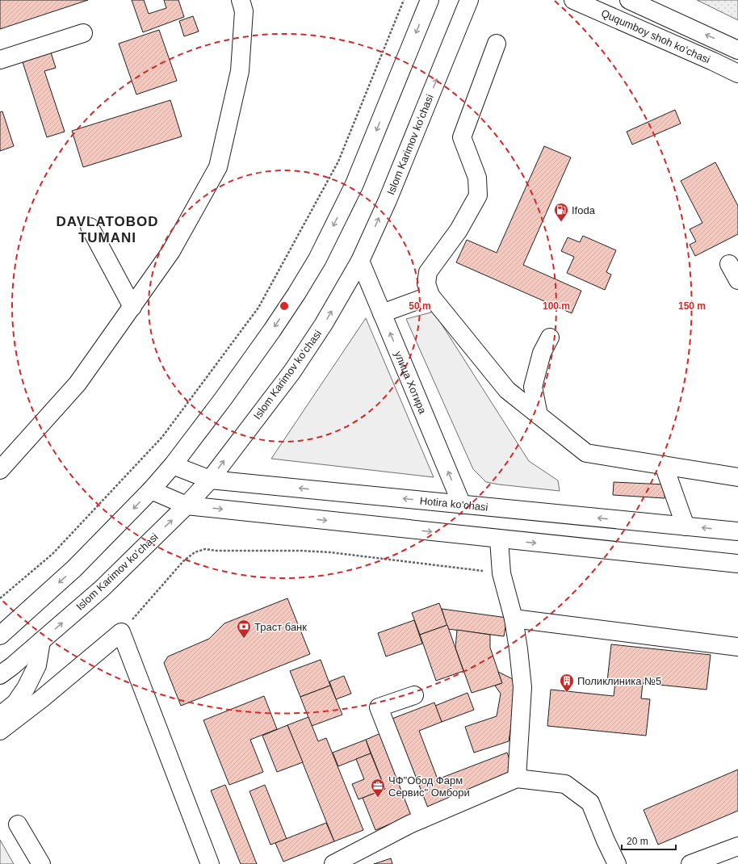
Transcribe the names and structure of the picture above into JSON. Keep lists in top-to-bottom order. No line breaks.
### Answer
{"streets":{"main road":["Ququmboy shoh koʻchasi","Islom Karimov koʻchasi","улица Хотира","Hotira ko'chasi"]},"crossings":[["Islom Karimov koʻchasi","улица Хотира"],["Islom Karimov koʻchasi","Hotira ko'chasi"],["улица Хотира","Hotira ko'chasi"]],"districts":["DAVLATOBOD TUMANI"],"places":{"fuel station":["Ifoda"],"bank":["Траст банк"],"building":["Поликлиника №5"],"office":["ЧФ\"Обод Фарм Сервис\" Омбори"]},"scale_bar":"20 m","rings":["50 m","100 m","150 m"]}
